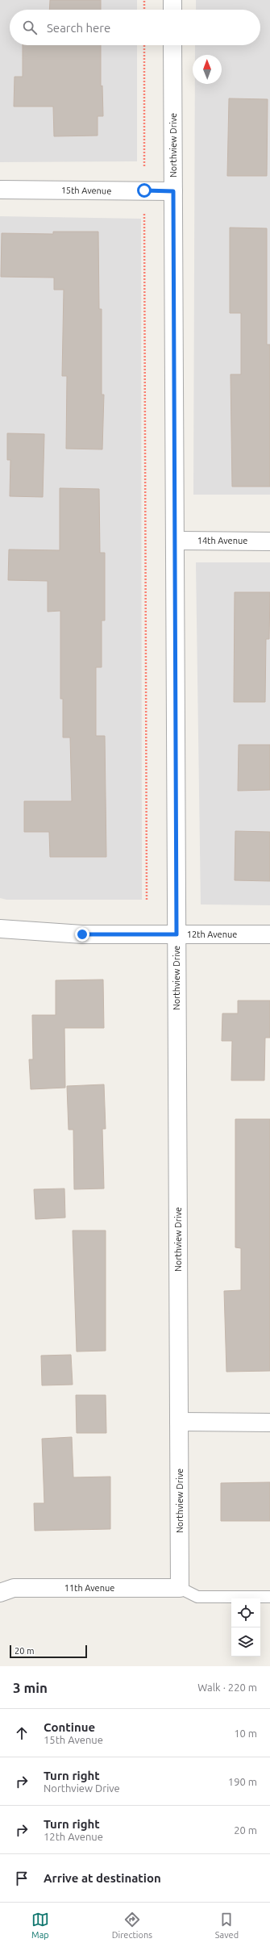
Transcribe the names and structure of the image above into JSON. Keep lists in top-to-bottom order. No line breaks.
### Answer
{"streets":{"street":["Northview Drive","15th Avenue","14th Avenue","12th Avenue","11th Avenue"]},"crossings":[["Northview Drive","15th Avenue"],["Northview Drive","14th Avenue"],["Northview Drive","12th Avenue"],["Northview Drive","11th Avenue"]],"scale_bar":"20 m","north":"top","page":{"search":"Search here","scale":"20 m","heading":["3 min","Walk · 220 m"],"list":[["Continue","15th Avenue","10 m"],["Turn right","Northview Drive","190 m"],["Turn right","12th Avenue","20 m"],"Arrive at destination"],"nav":["Map","Directions","Saved"]}}
